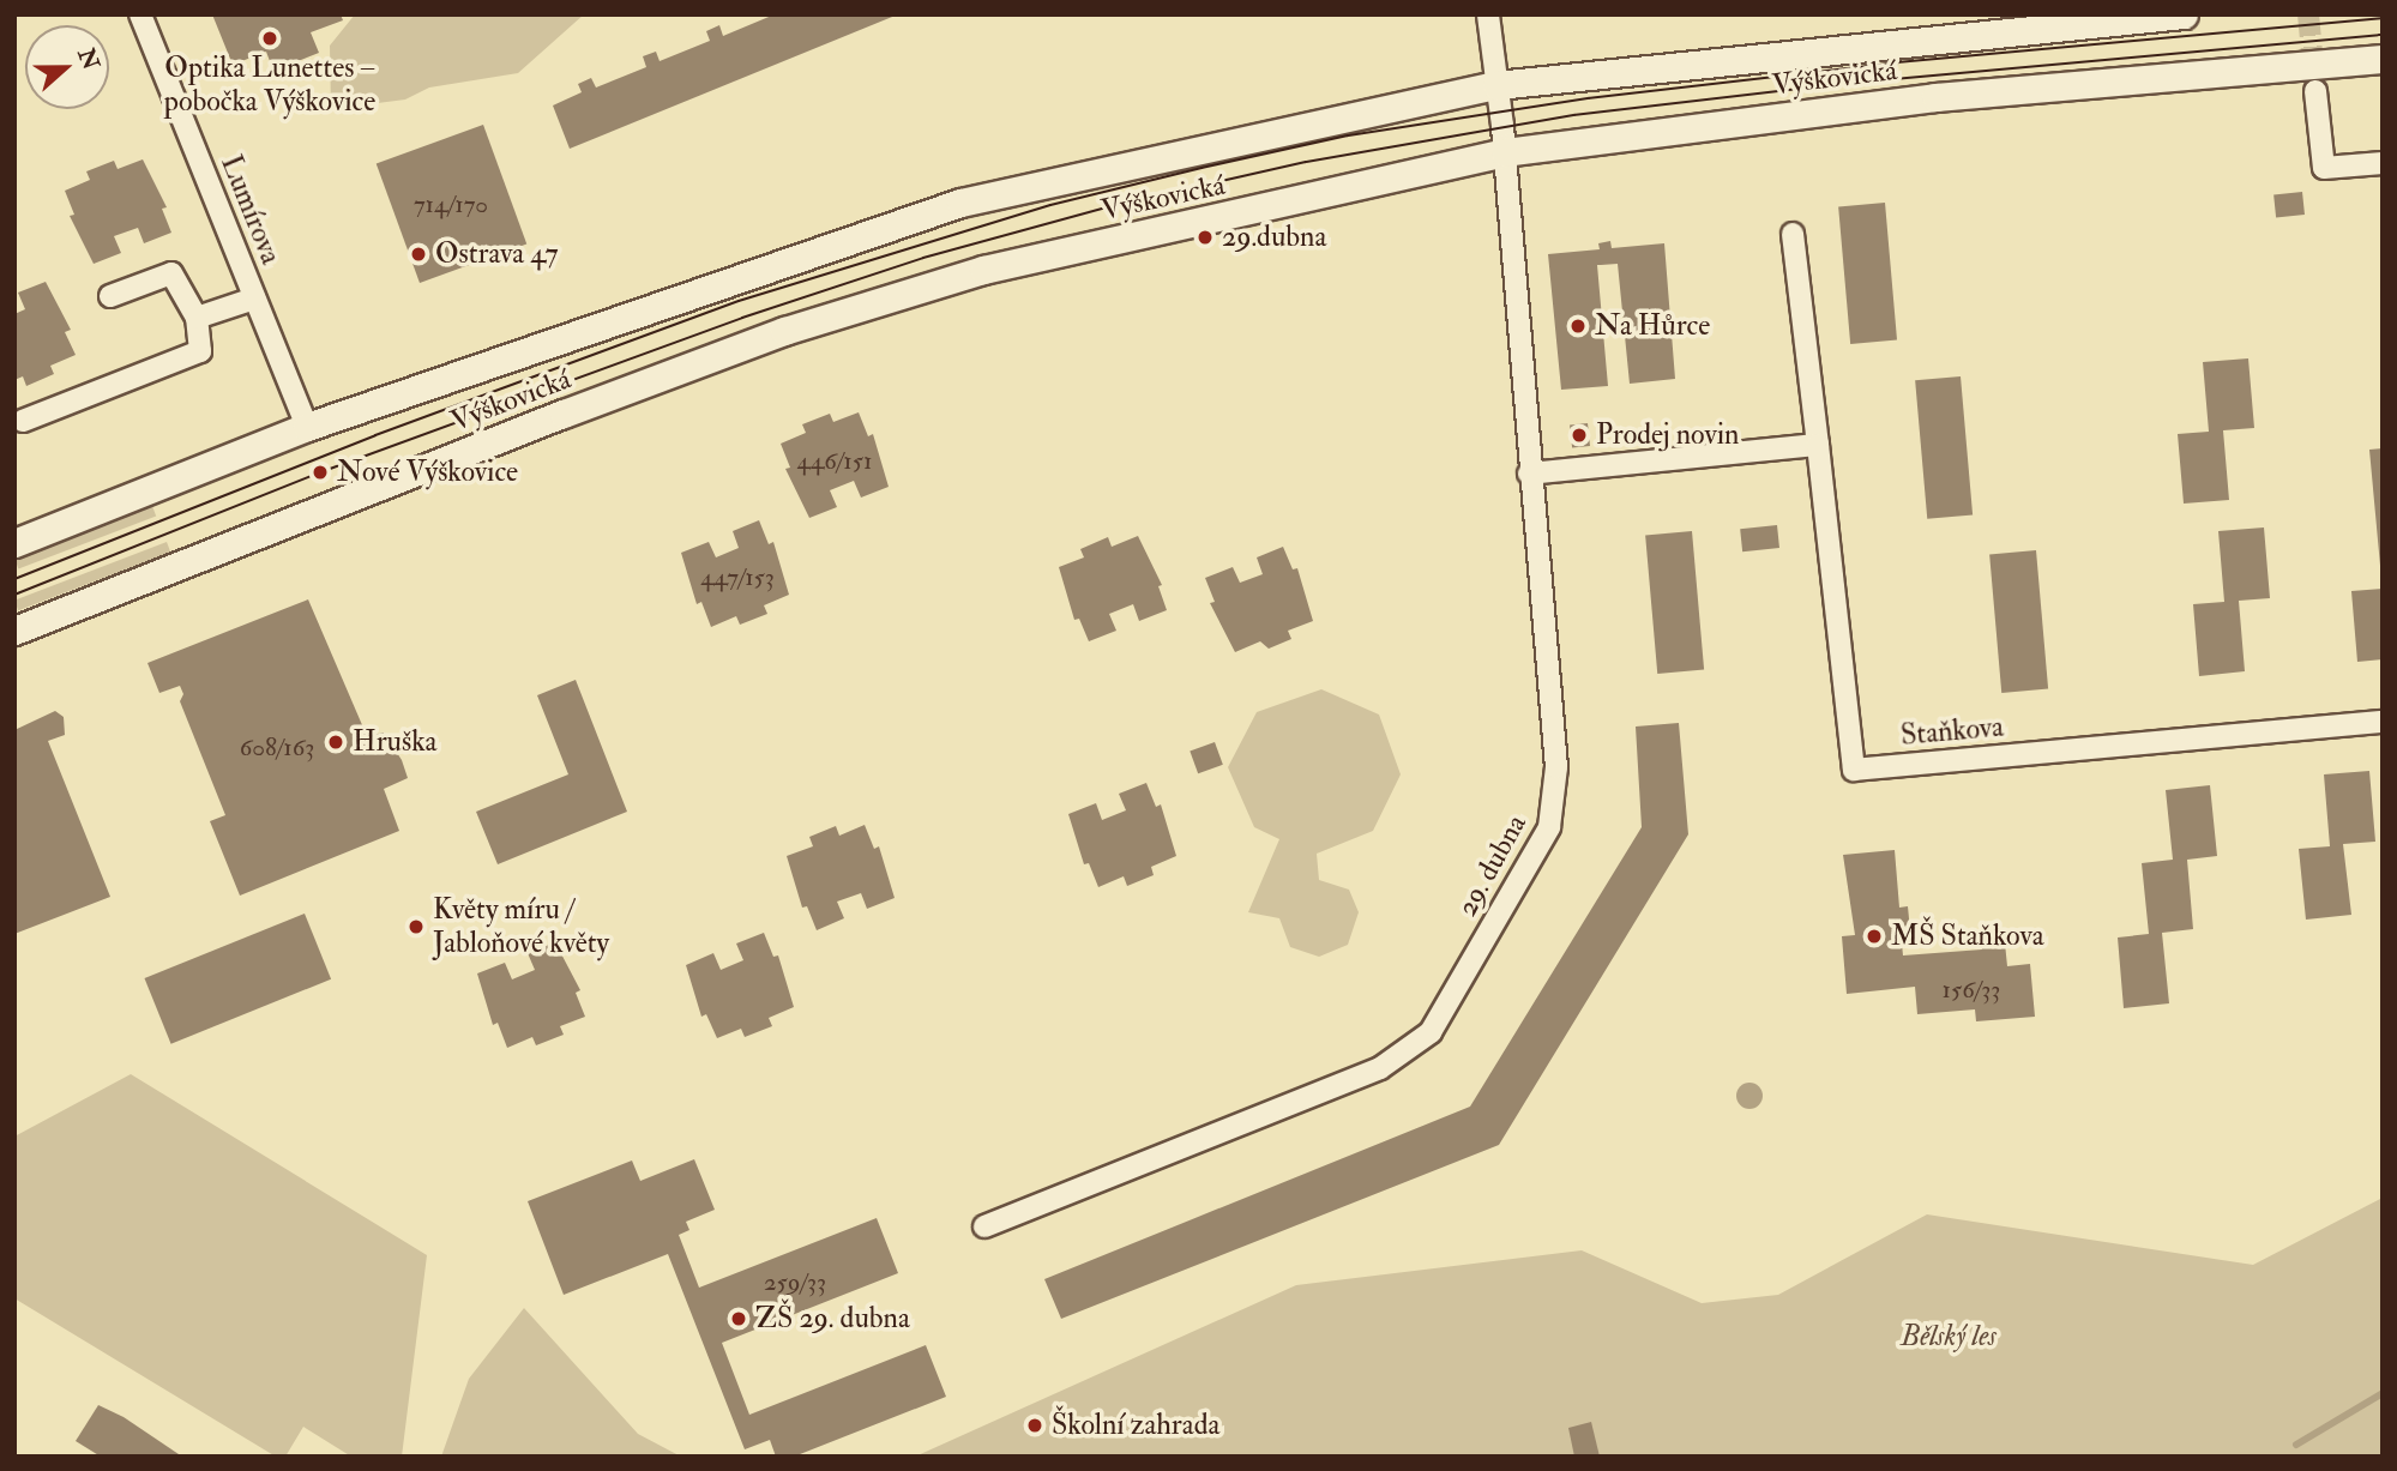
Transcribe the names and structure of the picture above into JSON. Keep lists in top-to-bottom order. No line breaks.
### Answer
{"streets":{"street":["Výškovická","Lumírova","Staňkova","29. dubna"]},"crossings":[["Výškovická","Lumírova"],["Výškovická","29. dubna"]],"parks":["Bělský les"],"places":["Optika Lunettes – pobočka Výškovice","29.dubna","Ostrava 47","Na Hůrce","Prodej novin","Nové Výškovice","Hruška","Květy míru / Jabloňové květy","MŠ Staňkova","ZŠ 29. dubna","Školní zahrada"],"house_numbers":["714/170","446/151","447/153","608/163","156/33","259/33"],"north":"right"}
